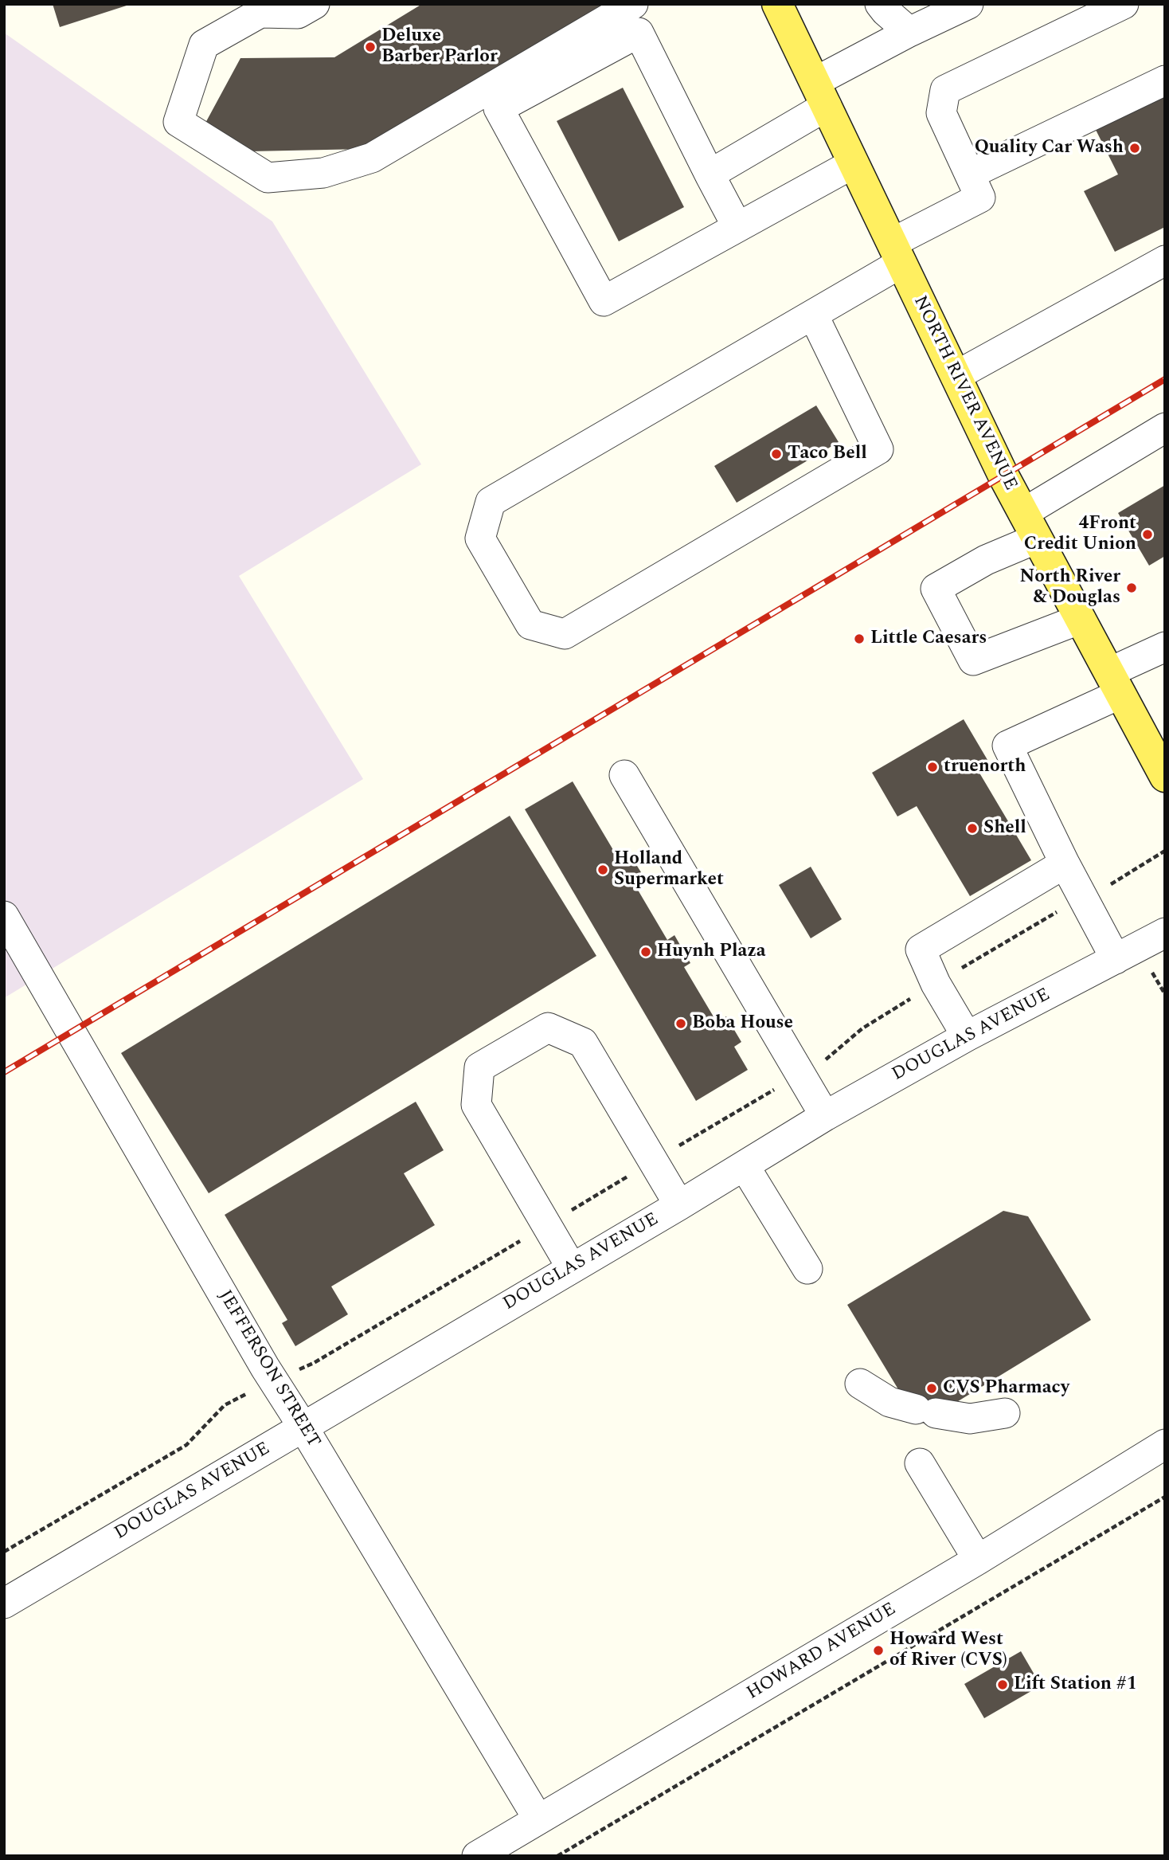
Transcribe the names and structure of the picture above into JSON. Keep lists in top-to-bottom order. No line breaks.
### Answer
{"streets":{"main road":["NORTH RIVER AVENUE"],"street":["DOUGLAS AVENUE","JEFFERSON STREET","HOWARD AVENUE"]},"crossings":[["DOUGLAS AVENUE","JEFFERSON STREET"],["JEFFERSON STREET","HOWARD AVENUE"]],"places":["Deluxe Barber Parlor","Quality Car Wash","Taco Bell","4Front Credit Union","North River & Douglas","Little Caesars","truenorth","Shell","Holland Supermarket","Huynh Plaza","Boba House","CVS Pharmacy","Howard West of River (CVS)","Lift Station #1"]}
